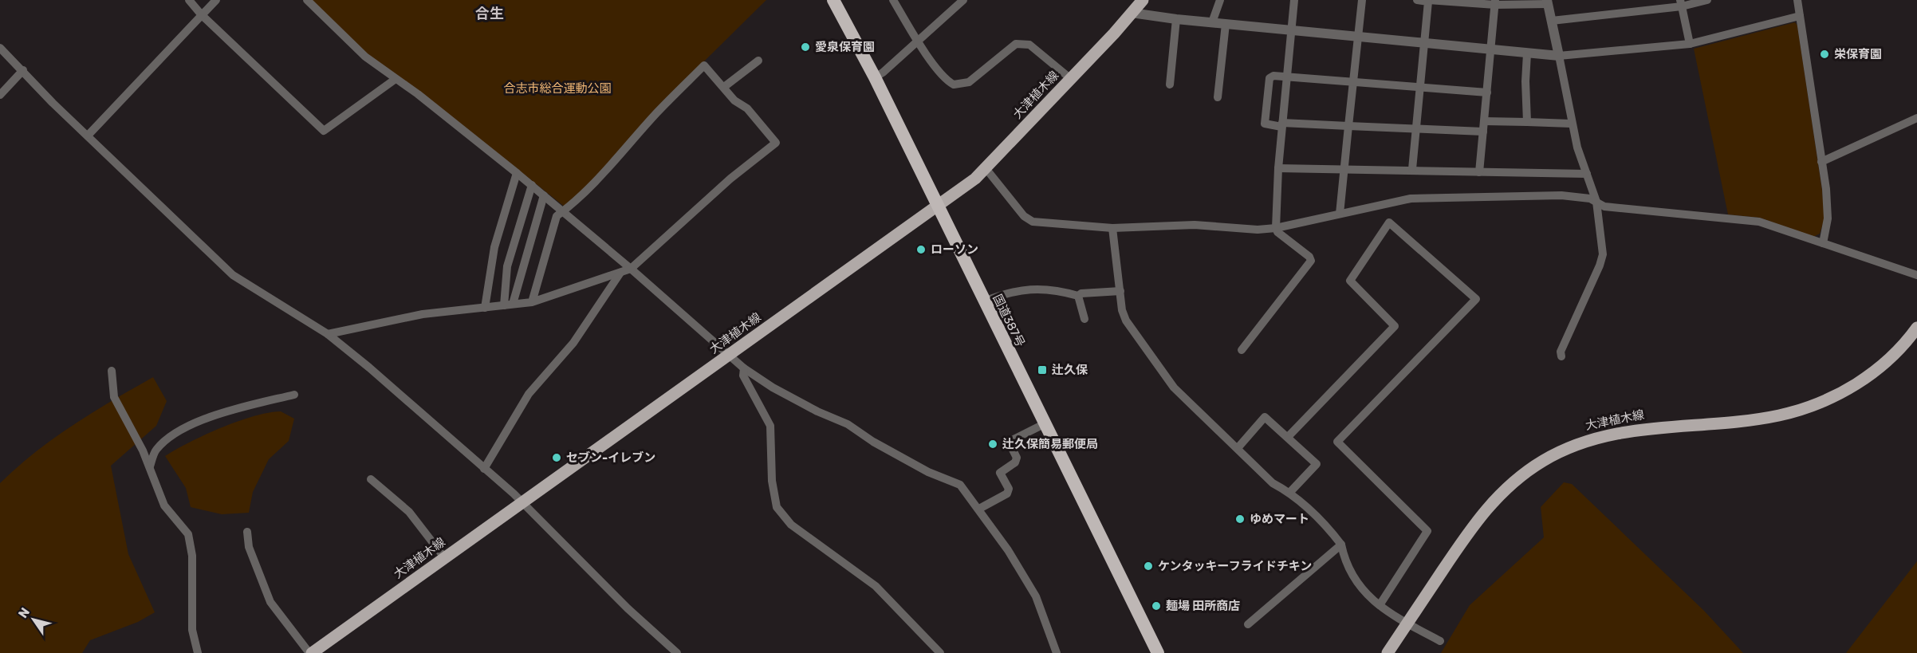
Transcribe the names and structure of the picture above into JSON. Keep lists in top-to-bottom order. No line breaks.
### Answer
{"streets":{"highway":["国道387号"],"main road":["大津植木線"]},"crossings":[["大津植木線","国道387号"]],"districts":["合生"],"parks":["合志市総合運動公園"],"places":{"other":["愛泉保育園","栄保育園","ローソン","辻久保簡易郵便局","セブン-イレブン","ゆめマート","ケンタッキーフライドチキン","麺場 田所商店"],"transit":["辻久保"]},"north":"top left"}
